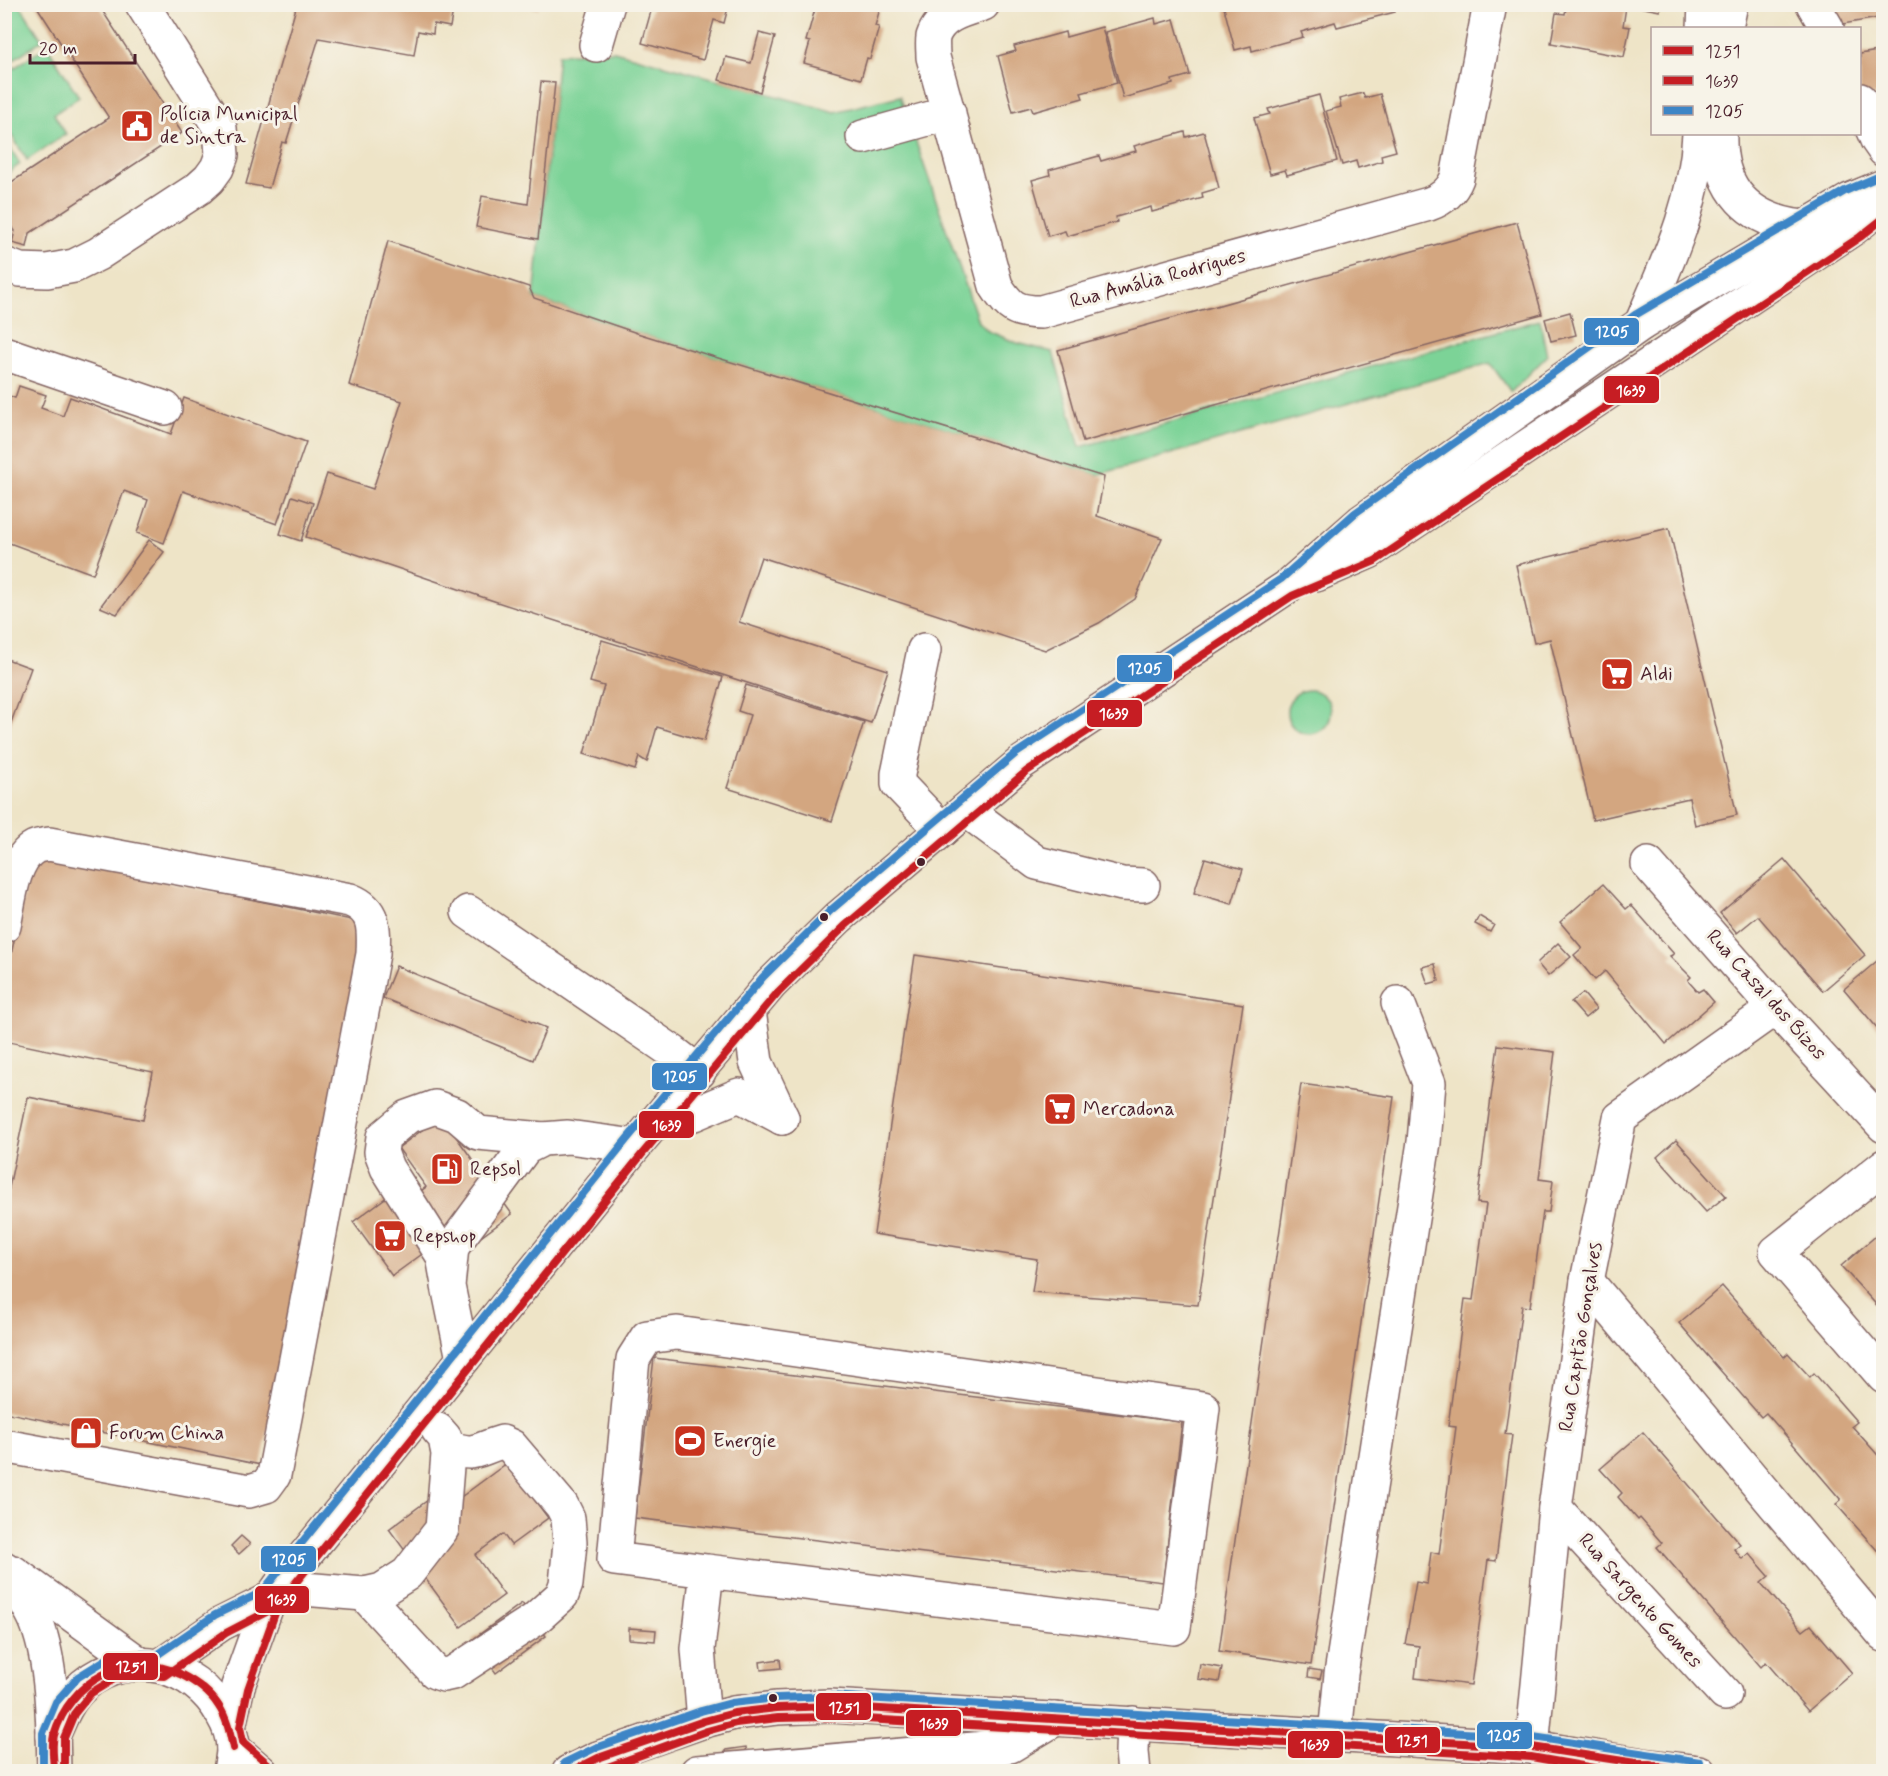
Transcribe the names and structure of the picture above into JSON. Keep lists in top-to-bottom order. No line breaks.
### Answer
{"streets":{"street":["Rua Amália Rodrigues","Rua Casal dos Bizos","Rua Capitão Gonçalves","Rua Sargento Gomes"]},"crossings":[["Rua Casal dos Bizos","Rua Capitão Gonçalves"],["Rua Capitão Gonçalves","Rua Sargento Gomes"]],"places":{"public building":["Polícia Municipal de Sintra"],"supermarket":["Aldi","Mercadona","Repshop"],"fuel station":["Repsol"],"shop":["Forum China"],"sports":["Energie"]},"lines":["transit line 1205","transit line 1639","transit line 1251"],"legend":["1251","1639","1205"],"scale_bar":"20 m"}
